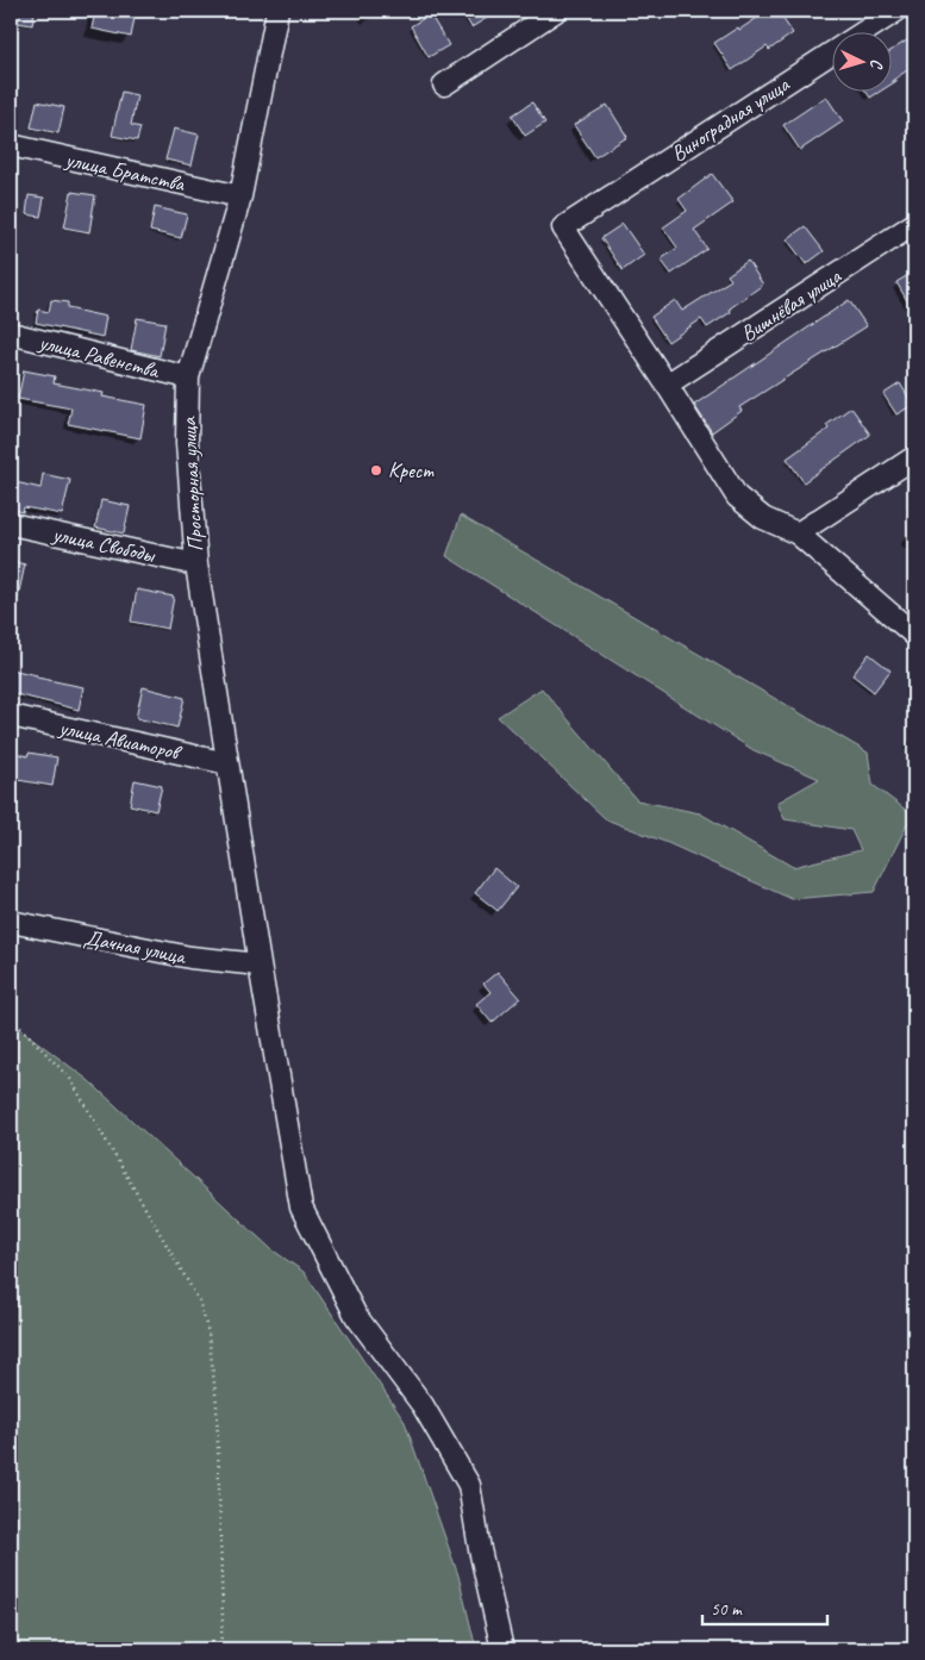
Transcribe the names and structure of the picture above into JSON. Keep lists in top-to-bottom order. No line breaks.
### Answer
{"streets":{"street":["Виноградная улица","улица Братства","Вишнёвая улица","улица Равенства","Просторная улица","улица Свободы","улица Авиаторов","Дачная улица"]},"crossings":[["Виноградная улица","Вишнёвая улица"],["улица Братства","Просторная улица"],["улица Равенства","Просторная улица"],["Просторная улица","улица Свободы"],["Просторная улица","улица Авиаторов"],["Просторная улица","Дачная улица"]],"places":["Крест"],"scale_bar":"50 m","north":"right"}
